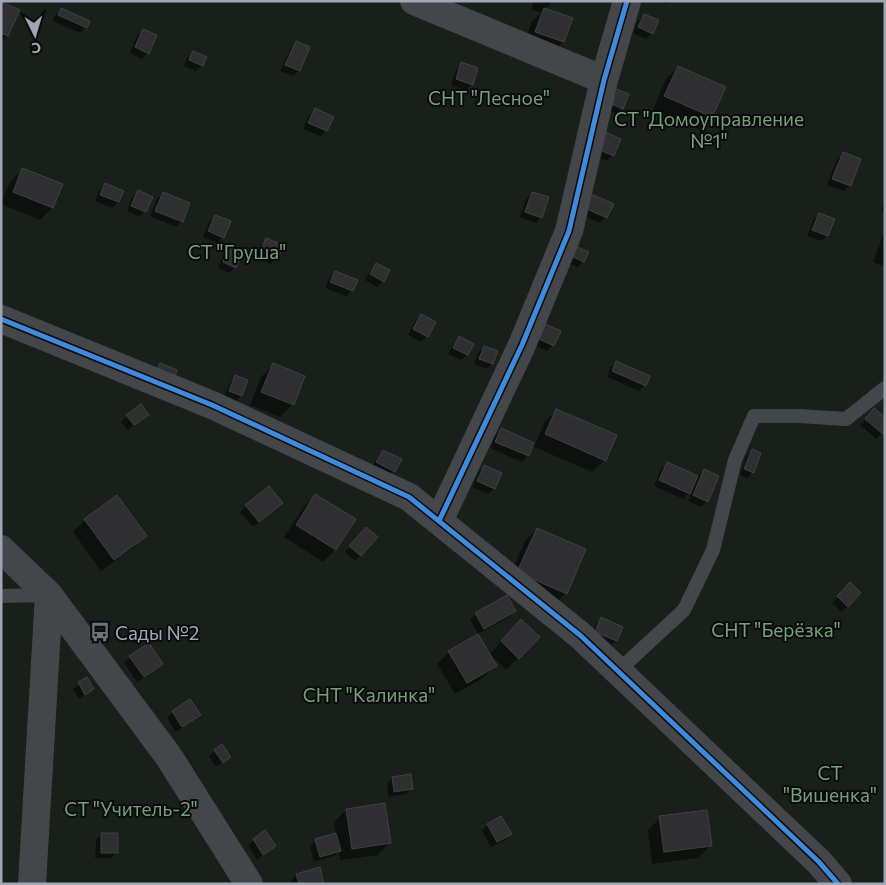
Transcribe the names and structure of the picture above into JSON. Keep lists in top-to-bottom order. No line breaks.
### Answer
{"parks":["СНТ \"Лесное\"","СТ \"Домоуправление №1\"","СТ \"Груша\"","СНТ \"Берёзка\"","СНТ \"Калинка\"","СТ \"Вишенка\"","СТ \"Учитель-2\""],"places":{"bus stop":["Сады №2"]},"north":"bottom"}
